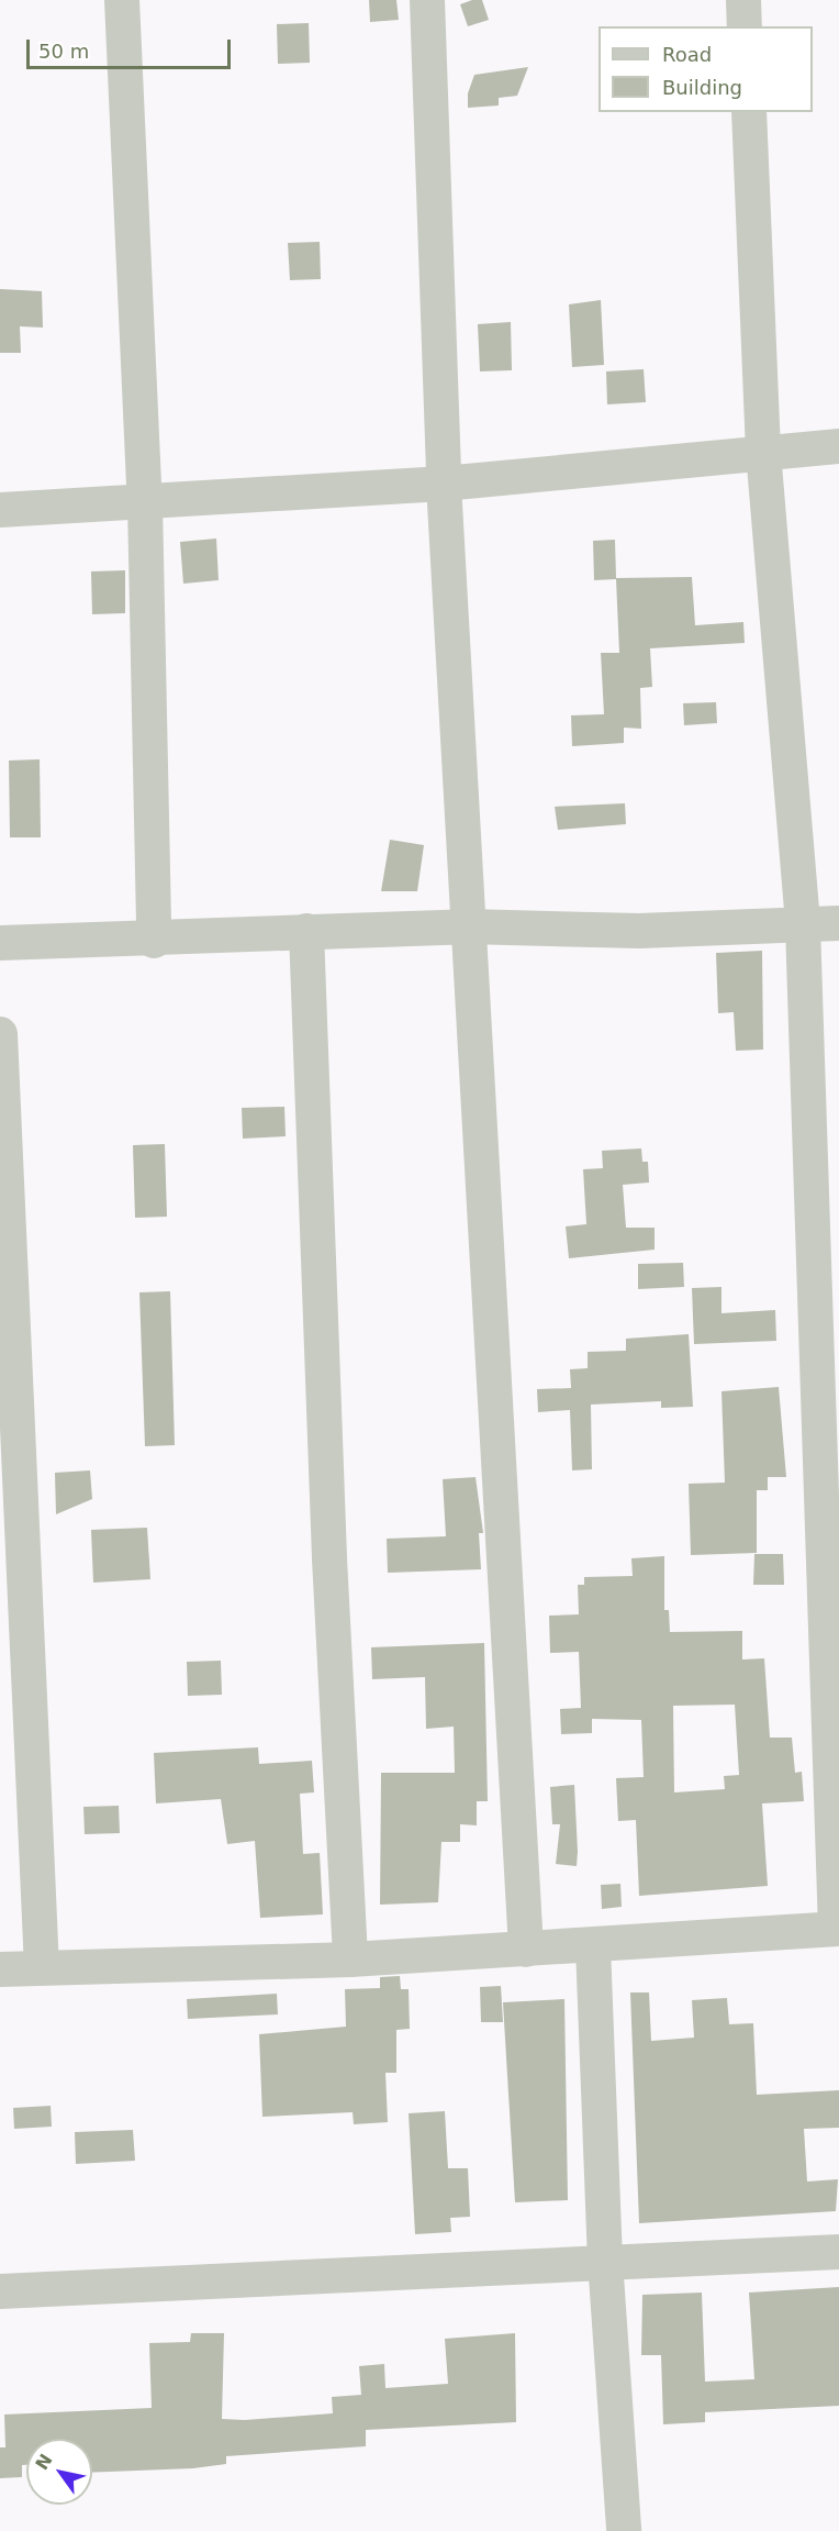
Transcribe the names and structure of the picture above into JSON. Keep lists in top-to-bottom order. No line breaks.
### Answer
{"legend":["Road","Building"],"scale_bar":"50 m","north":"top left"}
